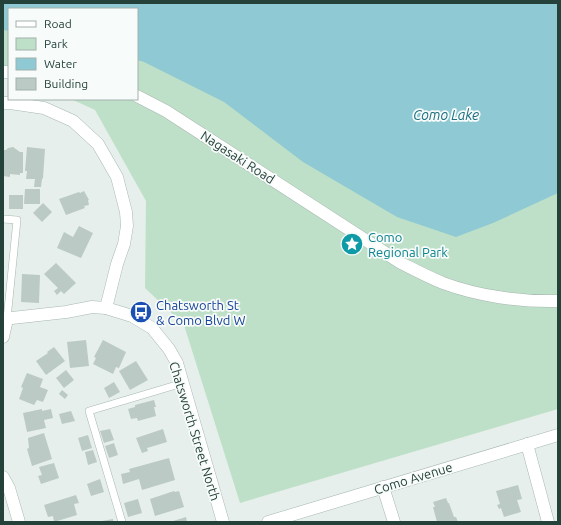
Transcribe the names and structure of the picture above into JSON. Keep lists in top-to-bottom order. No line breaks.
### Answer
{"streets":{"street":["Nagasaki Road","Chatsworth Street North","Como Avenue"]},"water":["Como Lake"],"places":{"place":["Como Regional Park"],"bus stop":["Chatsworth St & Como Blvd W"]},"legend":["Road","Park","Water","Building"]}
